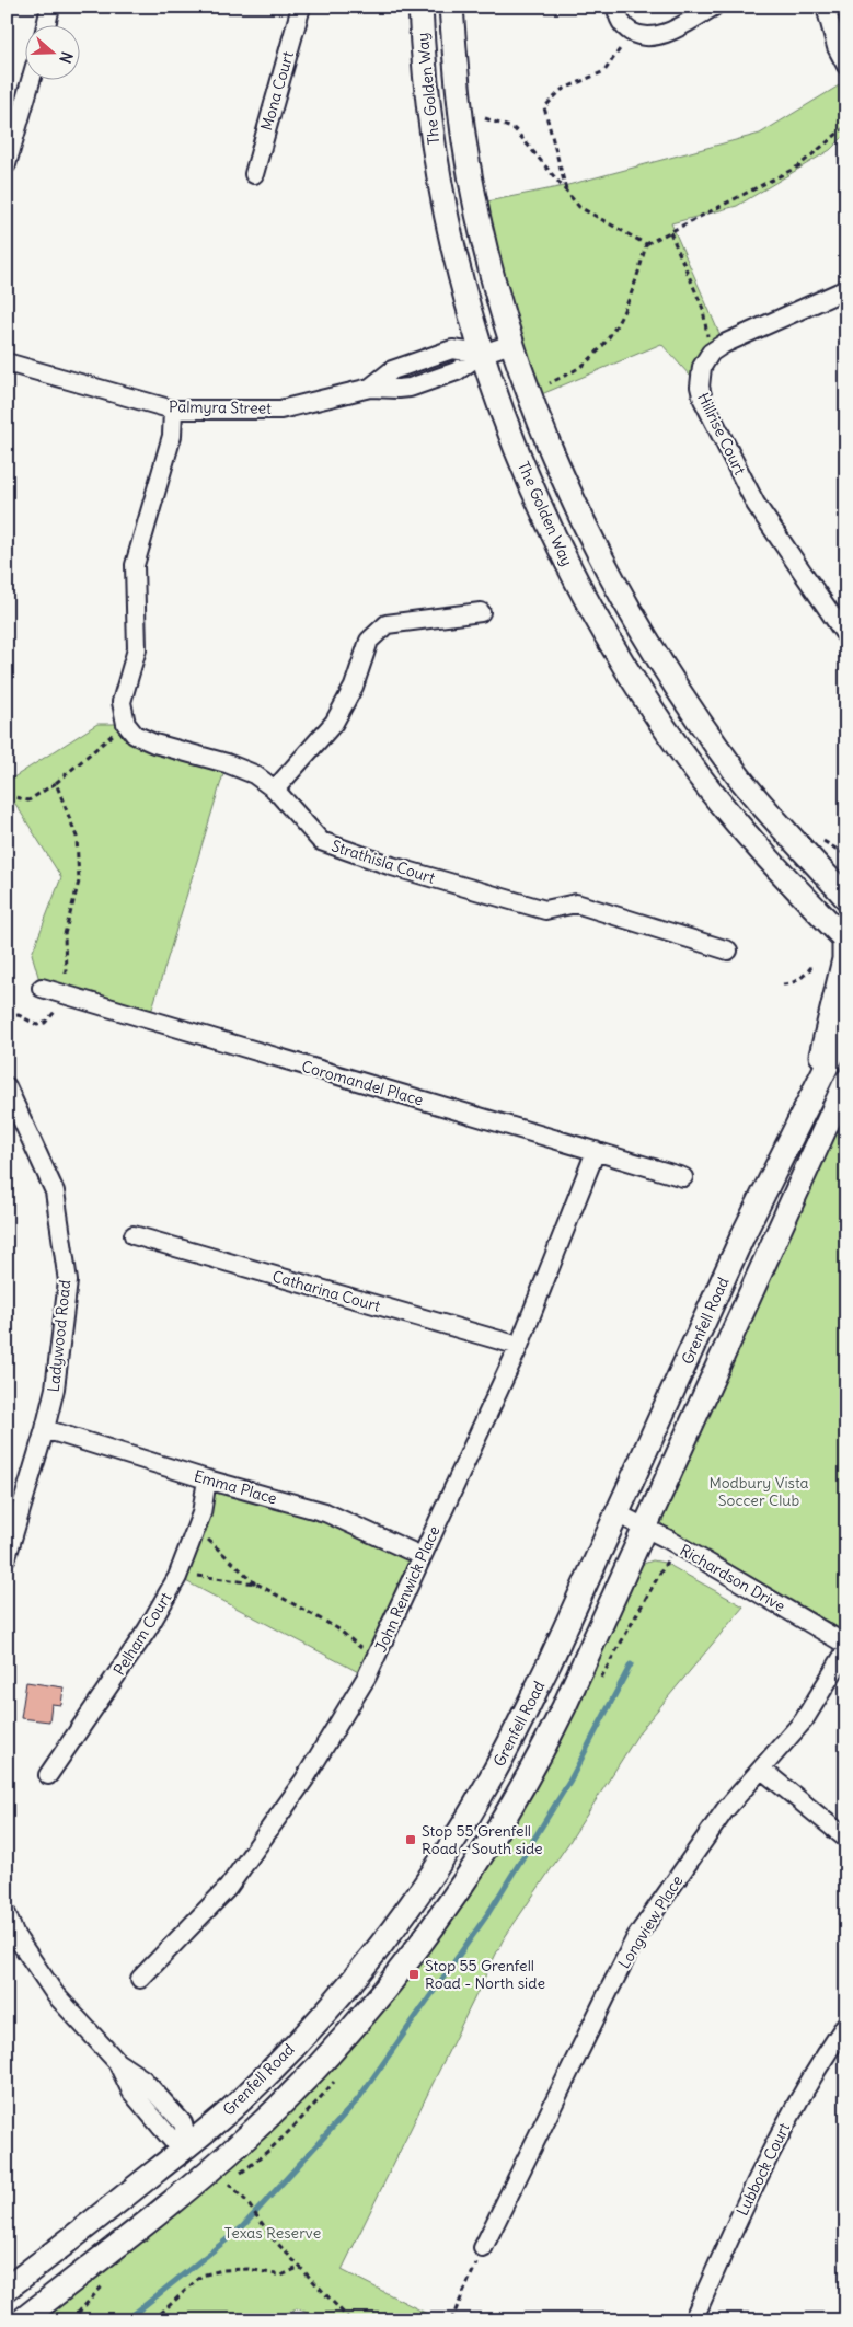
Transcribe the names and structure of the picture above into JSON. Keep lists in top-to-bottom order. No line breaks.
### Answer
{"streets":{"main road":["The Golden Way","Grenfell Road"],"street":["Mona Court","Palmyra Street","Hillrise Court","Strathisla Court","Coromandel Place","Catharina Court","Ladywood Road","Emma Place","Richardson Drive","John Renwick Place","Pelham Court","Longview Place","Lubbock Court"]},"crossings":[["The Golden Way","Palmyra Street"],["Coromandel Place","John Renwick Place"],["Catharina Court","John Renwick Place"],["Grenfell Road","Richardson Drive"],["Ladywood Road","Emma Place"],["Emma Place","John Renwick Place"],["Emma Place","Pelham Court"]],"parks":["Modbury Vista Soccer Club","Texas Reserve"],"places":{"transit":["Stop 55 Grenfell Road - South side","Stop 55 Grenfell Road - North side"]},"north":"right"}
